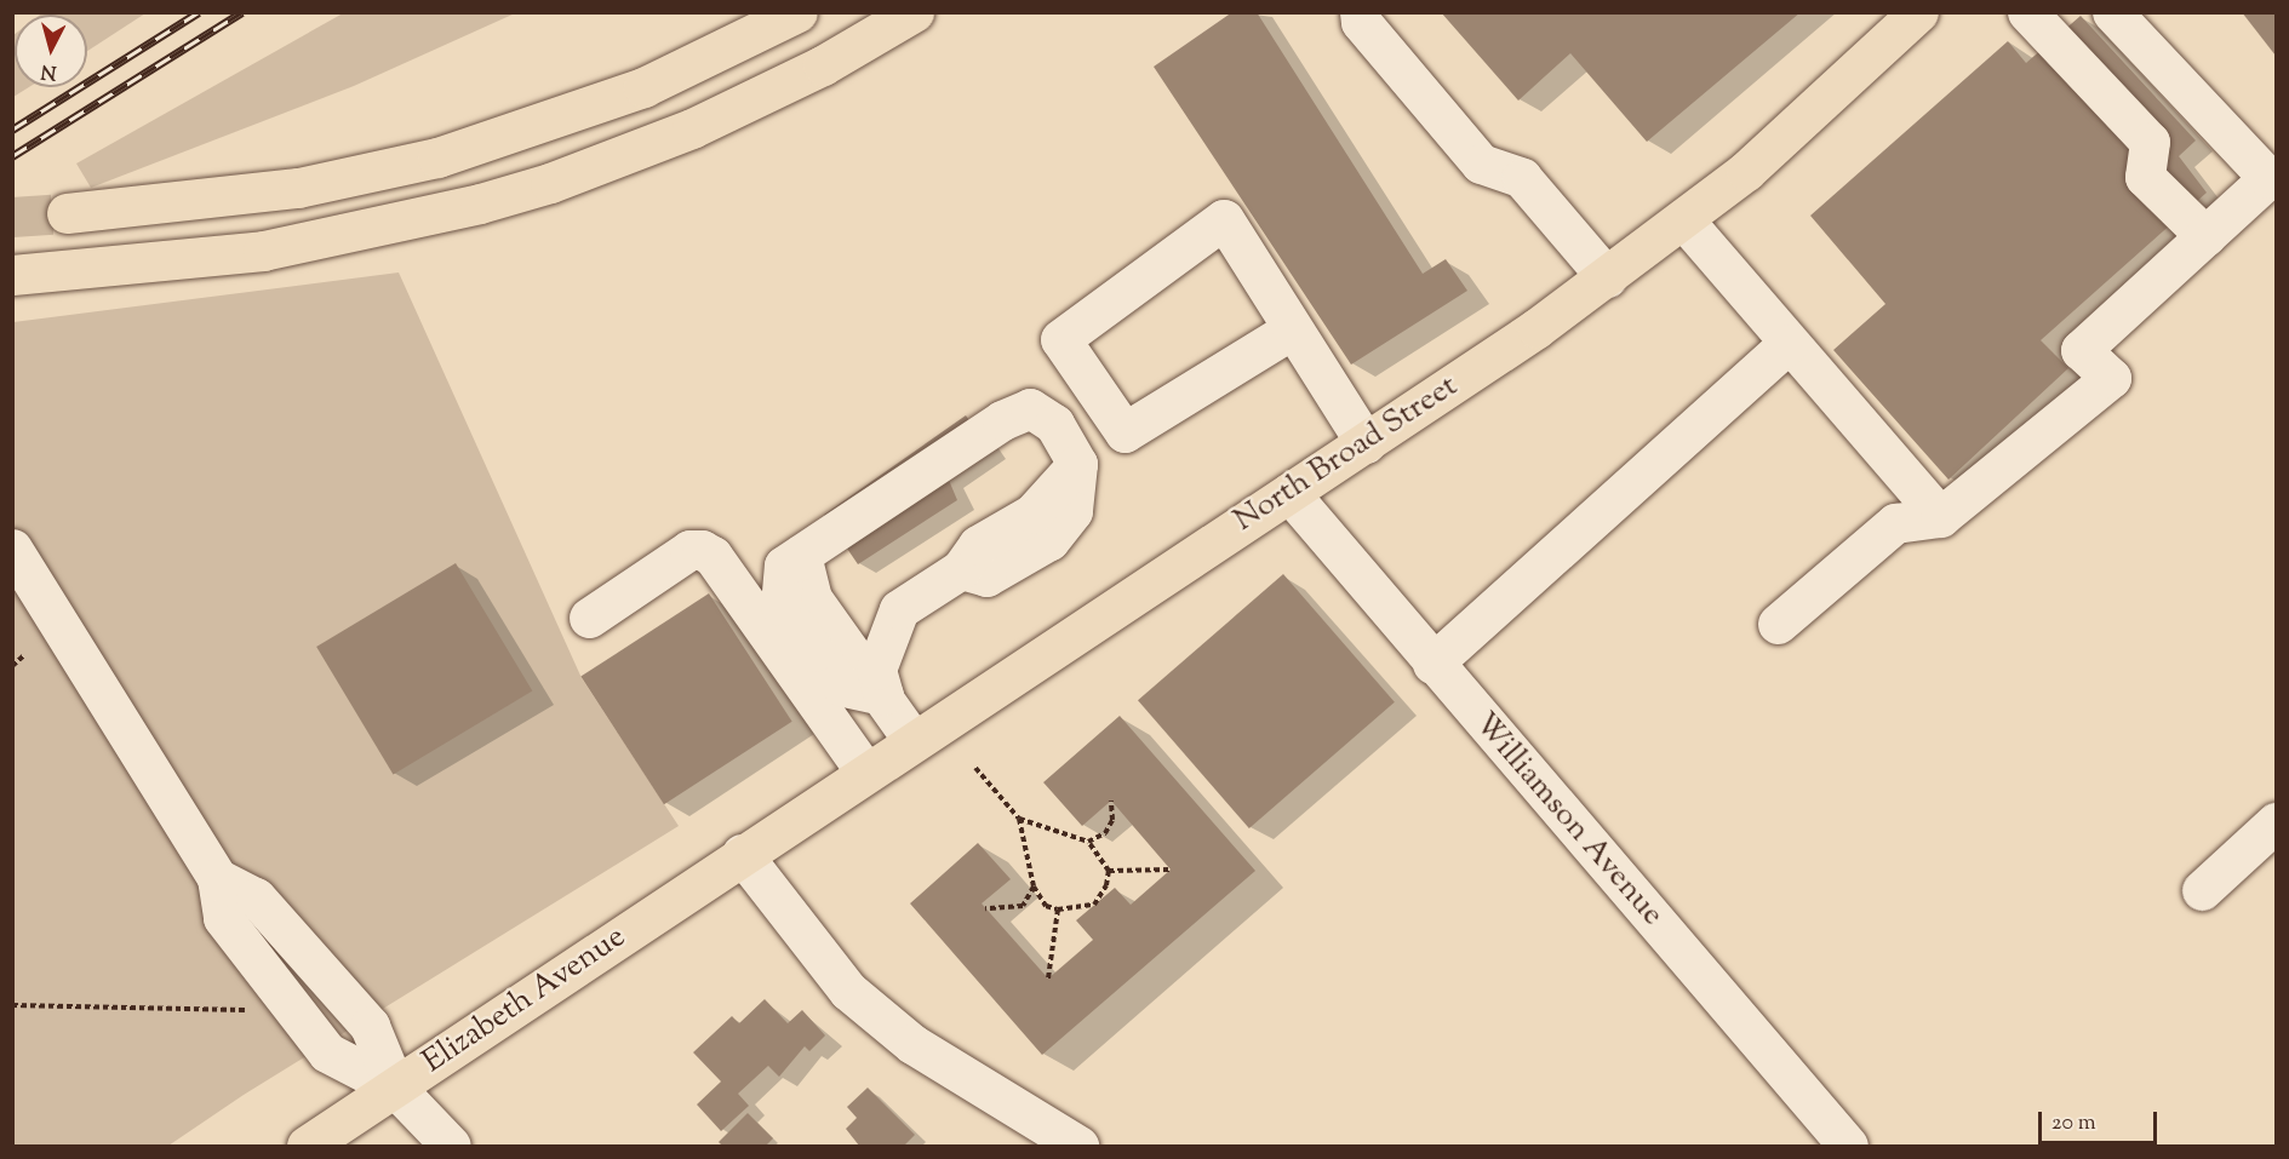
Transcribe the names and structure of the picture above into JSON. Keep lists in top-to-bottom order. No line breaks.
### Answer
{"streets":{"main road":["North Broad Street","Elizabeth Avenue"],"street":["Williamson Avenue"]},"crossings":[["North Broad Street","Williamson Avenue"],["North Broad Street","Elizabeth Avenue"]],"scale_bar":"20 m","north":"bottom"}
